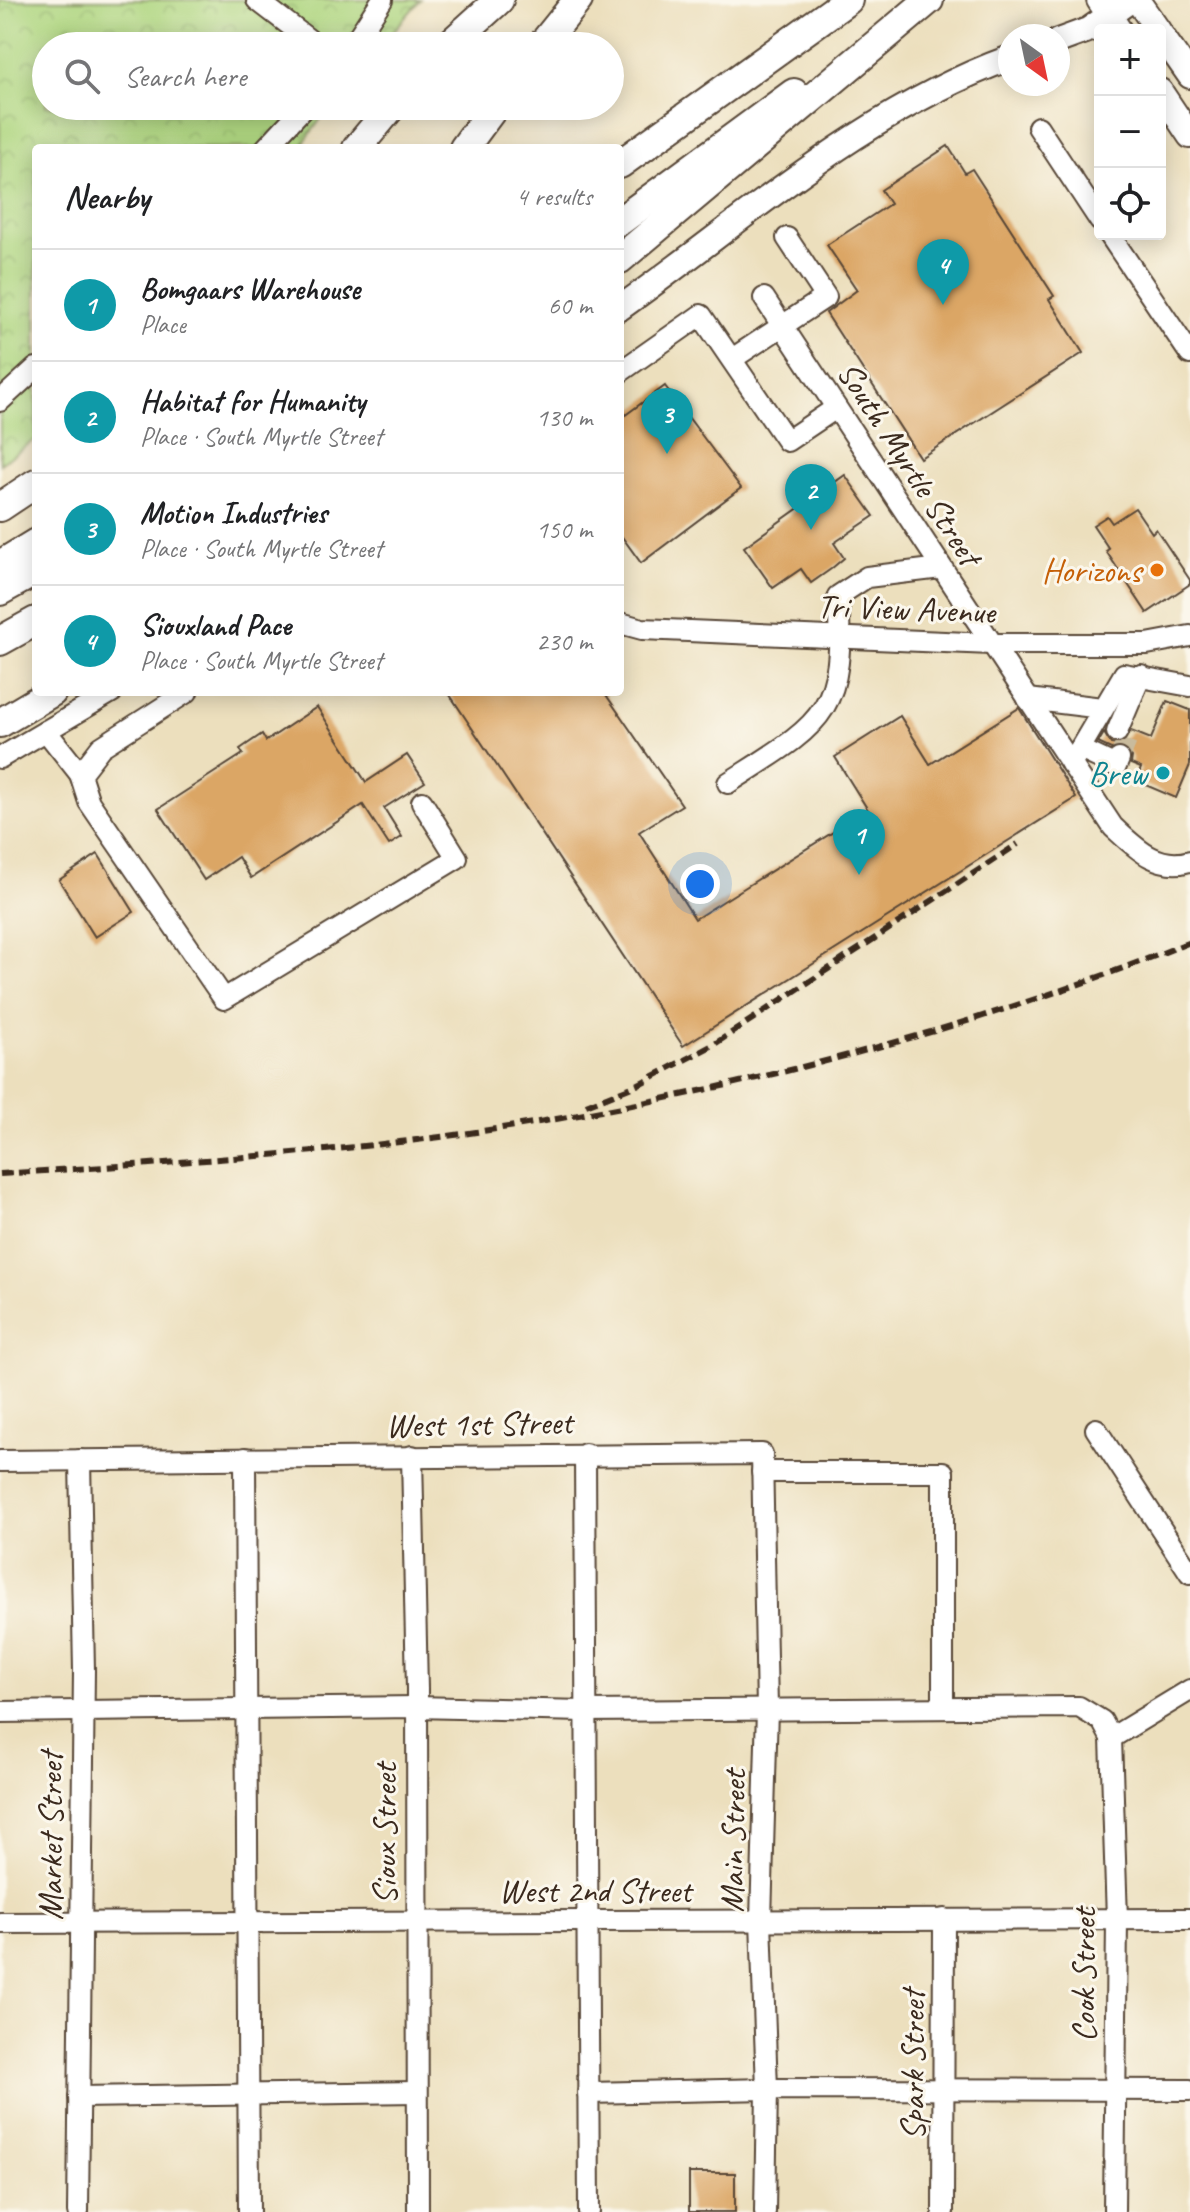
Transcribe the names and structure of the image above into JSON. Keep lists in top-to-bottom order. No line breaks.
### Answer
{"streets":{"street":["South Myrtle Street","Tri View Avenue","West 1st Street","Sioux Street","Market Street","Main Street","West 2nd Street","Cook Street","Spark Street"]},"crossings":[["South Myrtle Street","Tri View Avenue"],["West 1st Street","Sioux Street"],["West 1st Street","Market Street"],["West 1st Street","Main Street"],["Sioux Street","West 2nd Street"],["Market Street","West 2nd Street"],["Main Street","West 2nd Street"],["West 2nd Street","Cook Street"],["West 2nd Street","Spark Street"]],"places":["Horizons","Brew"],"north":"bottom right","page":{"map_buttons":["+","−"],"search":"Search here","heading":["Nearby","4 results"],"pins":["4","3","2","1"],"list":[{"mark":"1","name":"Bomgaars Warehouse","note":"Place","value":"60 m"},{"mark":"2","name":"Habitat for Humanity","note":"Place · South Myrtle Street","value":"130 m"},{"mark":"3","name":"Motion Industries","note":"Place · South Myrtle Street","value":"150 m"},{"mark":"4","name":"Siouxland Pace","note":"Place · South Myrtle Street","value":"230 m"}]}}
